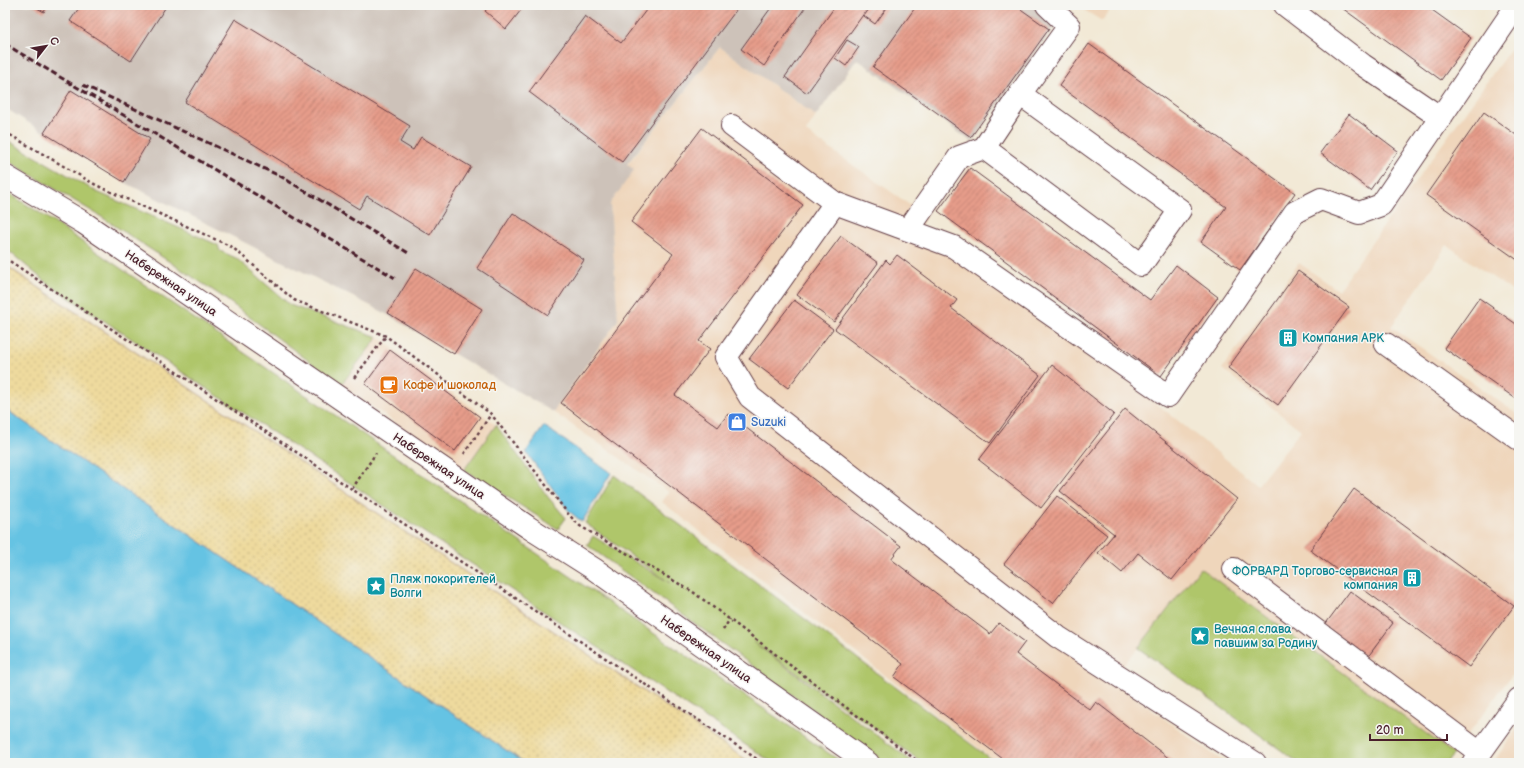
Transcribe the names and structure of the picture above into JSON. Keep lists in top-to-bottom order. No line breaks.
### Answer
{"streets":{"street":["Набережная улица"]},"places":{"building":["Компания АРК","ФОРВАРД Торгово-сервисная компания"],"cafe":["Кофе и шоколад"],"shop":["Suzuki"],"place":["Пляж покорителей Волги","Вечная слава павшим за Родину"]},"scale_bar":"20 m","north":"top right"}
